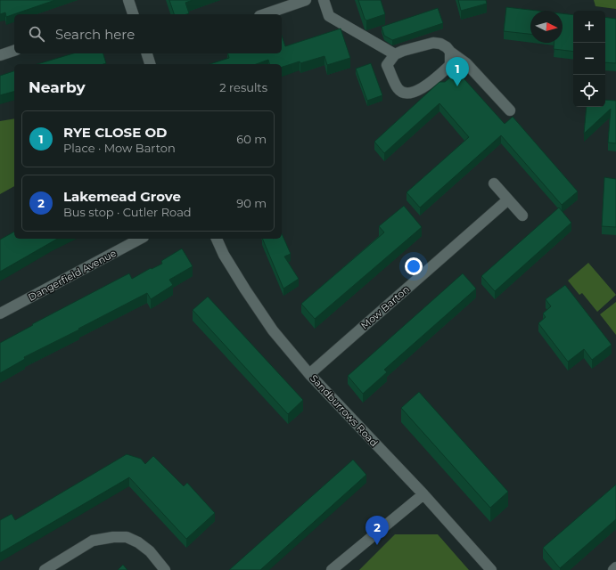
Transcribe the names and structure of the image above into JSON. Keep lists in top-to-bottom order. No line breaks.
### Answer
{"streets":{"street":["Dangerfield Avenue","Mow Barton","Sandburrows Road"]},"crossings":[["Mow Barton","Sandburrows Road"]],"north":"right","page":{"map_buttons":["+","−"],"search":"Search here","pins":["1","2"],"heading":["Nearby","2 results"],"list":[{"mark":"1","name":"RYE CLOSE OD","note":"Place · Mow Barton","value":"60 m"},{"mark":"2","name":"Lakemead Grove","note":"Bus stop · Cutler Road","value":"90 m"}]}}
